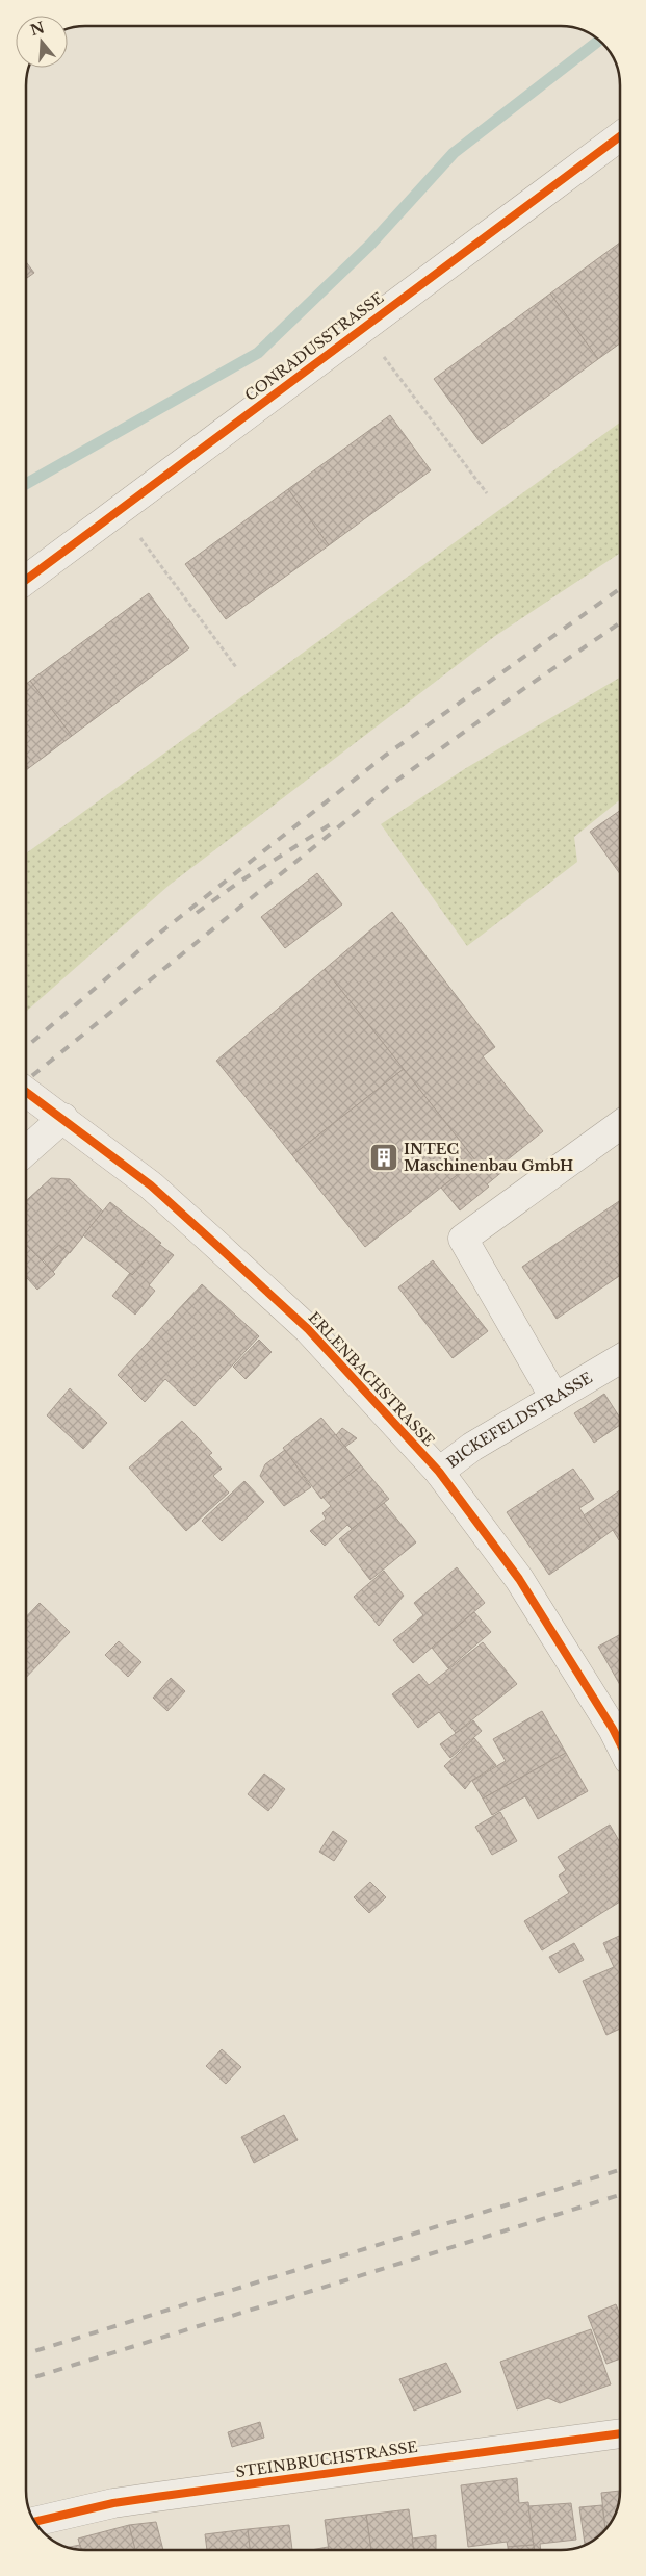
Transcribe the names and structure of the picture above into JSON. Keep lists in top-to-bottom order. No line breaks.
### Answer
{"streets":{"street":["CONRADUSSTRASSE","ERLENBACHSTRASSE","BICKEFELDSTRASSE","STEINBRUCHSTRASSE"]},"crossings":[["ERLENBACHSTRASSE","BICKEFELDSTRASSE"]],"places":{"building":["INTEC Maschinenbau GmbH"]},"north":"top"}
